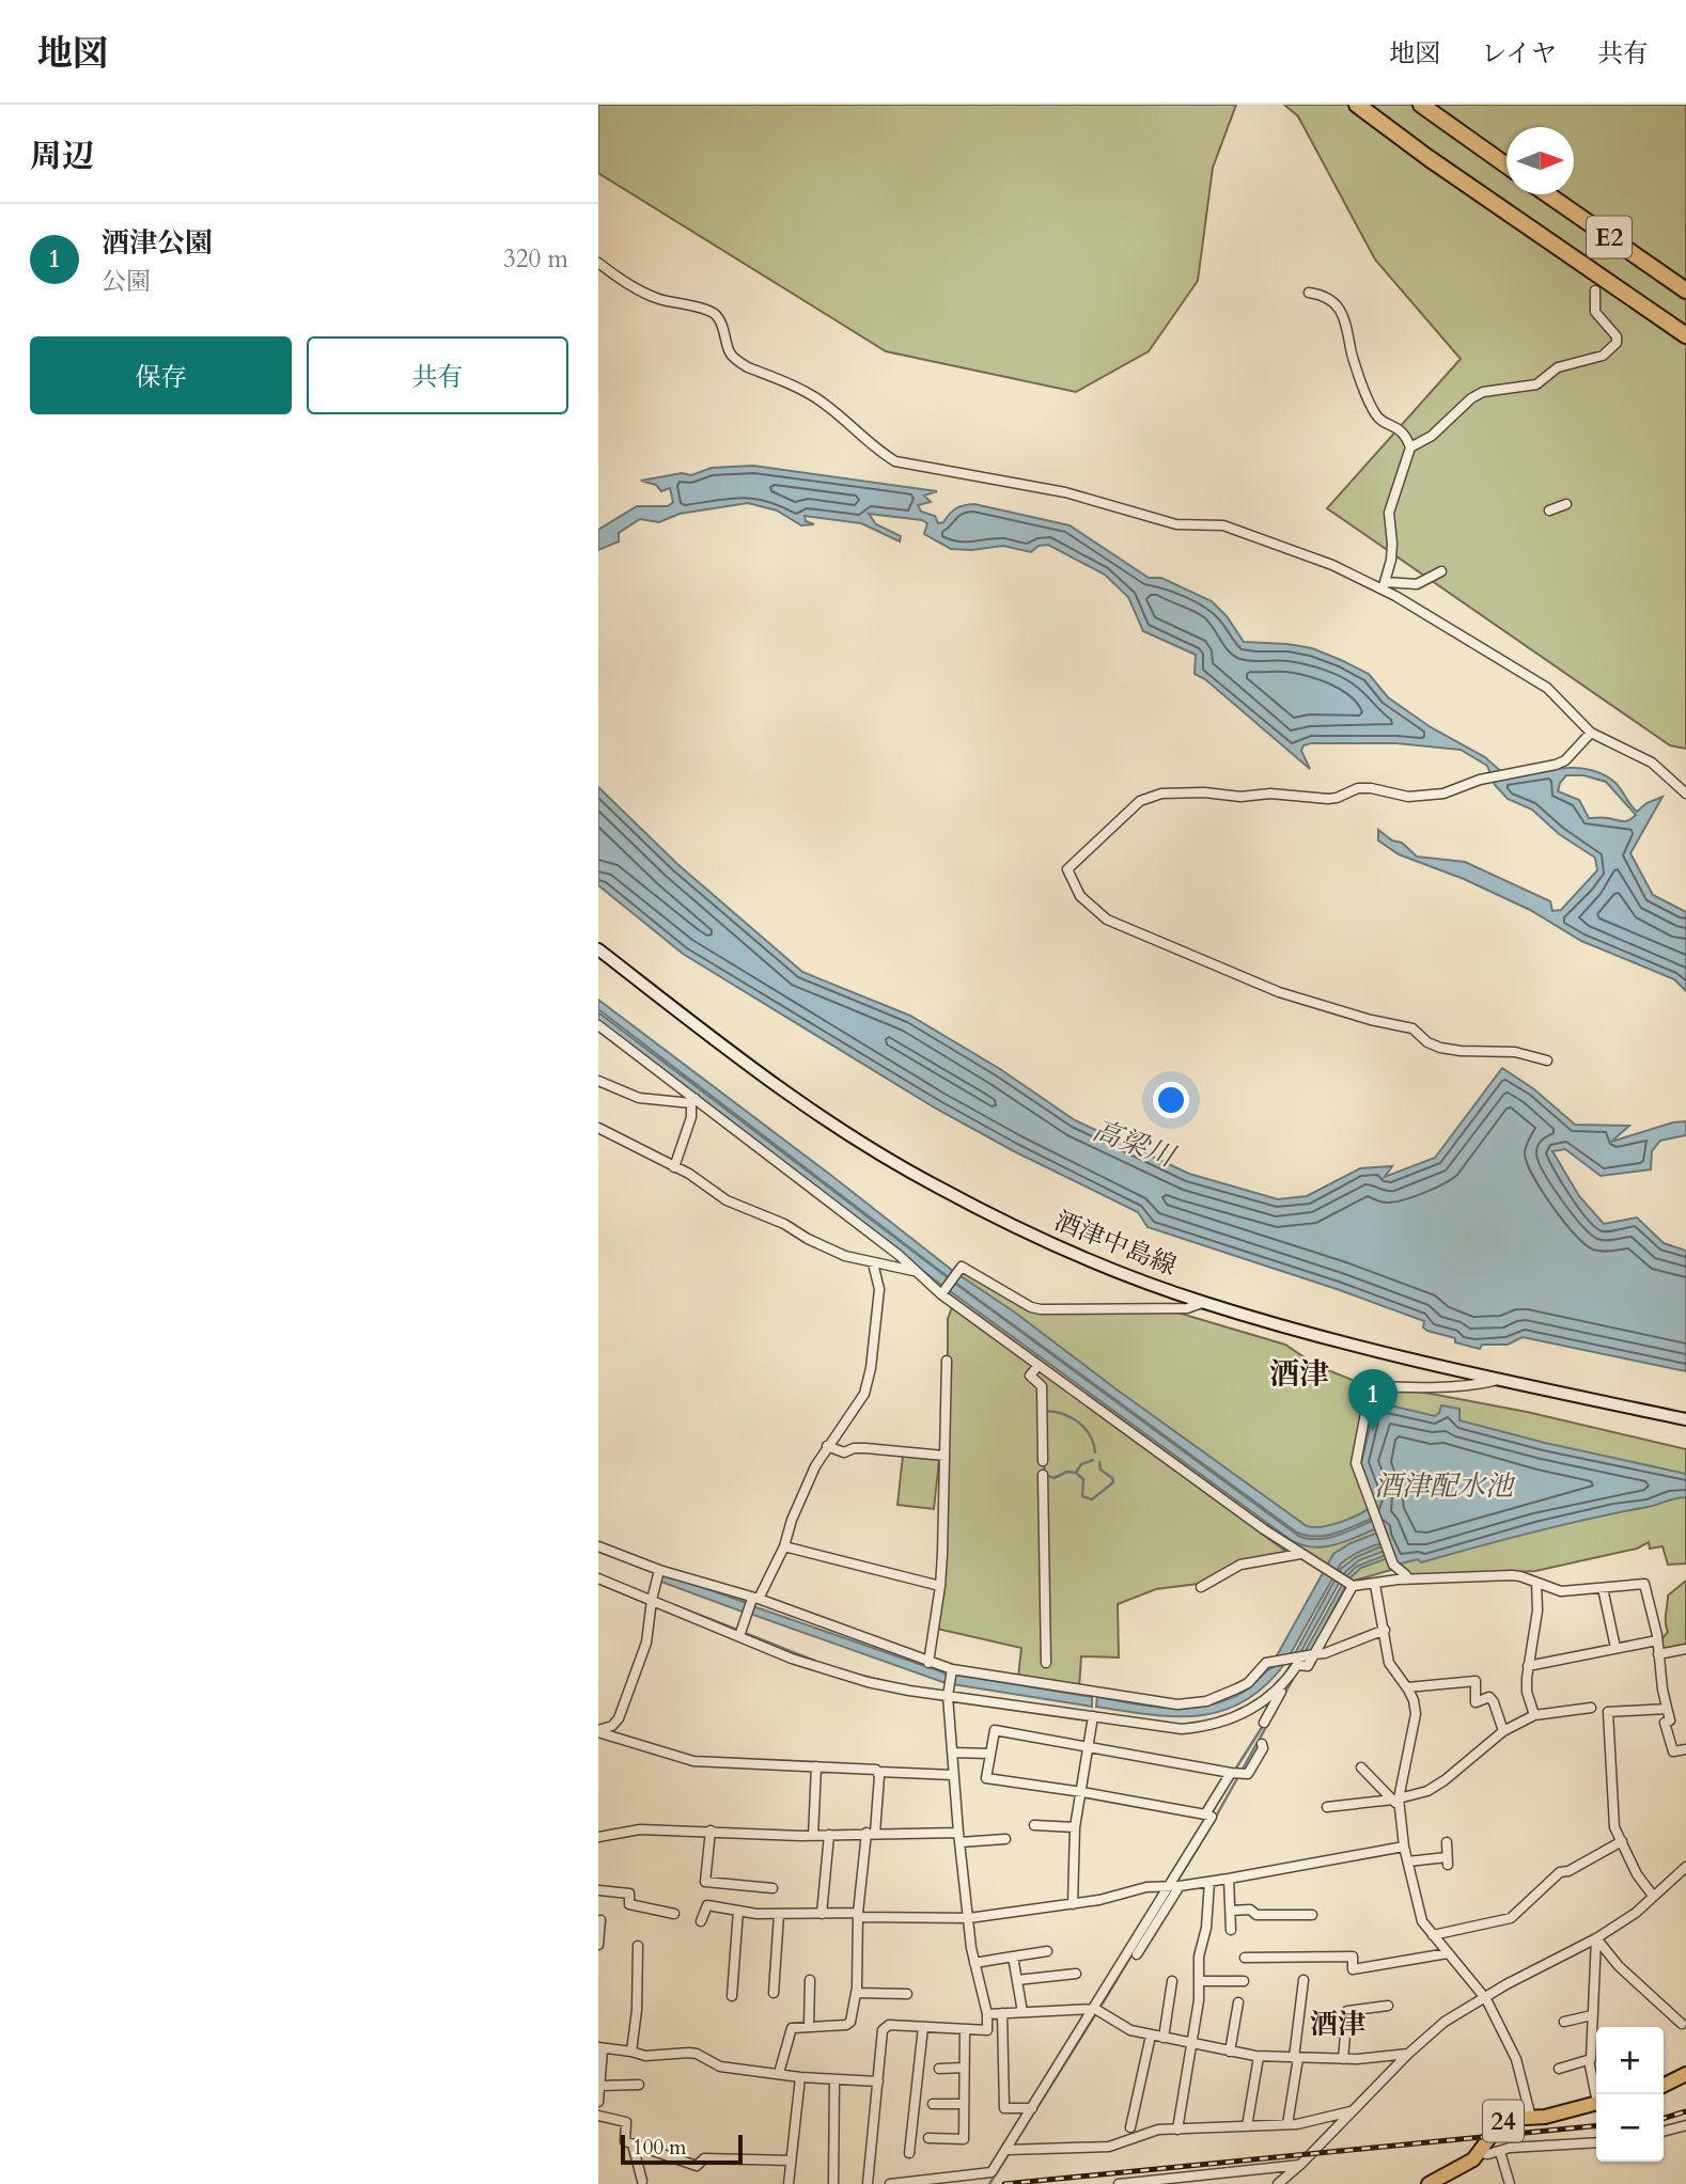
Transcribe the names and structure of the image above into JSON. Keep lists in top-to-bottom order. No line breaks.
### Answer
{"streets":{"highway":["E2"],"main road":["酒津中島線","24"]},"districts":["酒津","酒津"],"water":["高梁川","酒津配水池"],"scale_bar":"100 m","north":"right","page":{"header":"地図","nav":["地図","レイヤ","共有"],"heading":"周辺","list":[{"mark":"1","name":"酒津公園","note":"公園","value":"320 m"}],"buttons":["保存","共有"],"pins":"1","map_buttons":["+","−"],"scale":"100 m"}}
